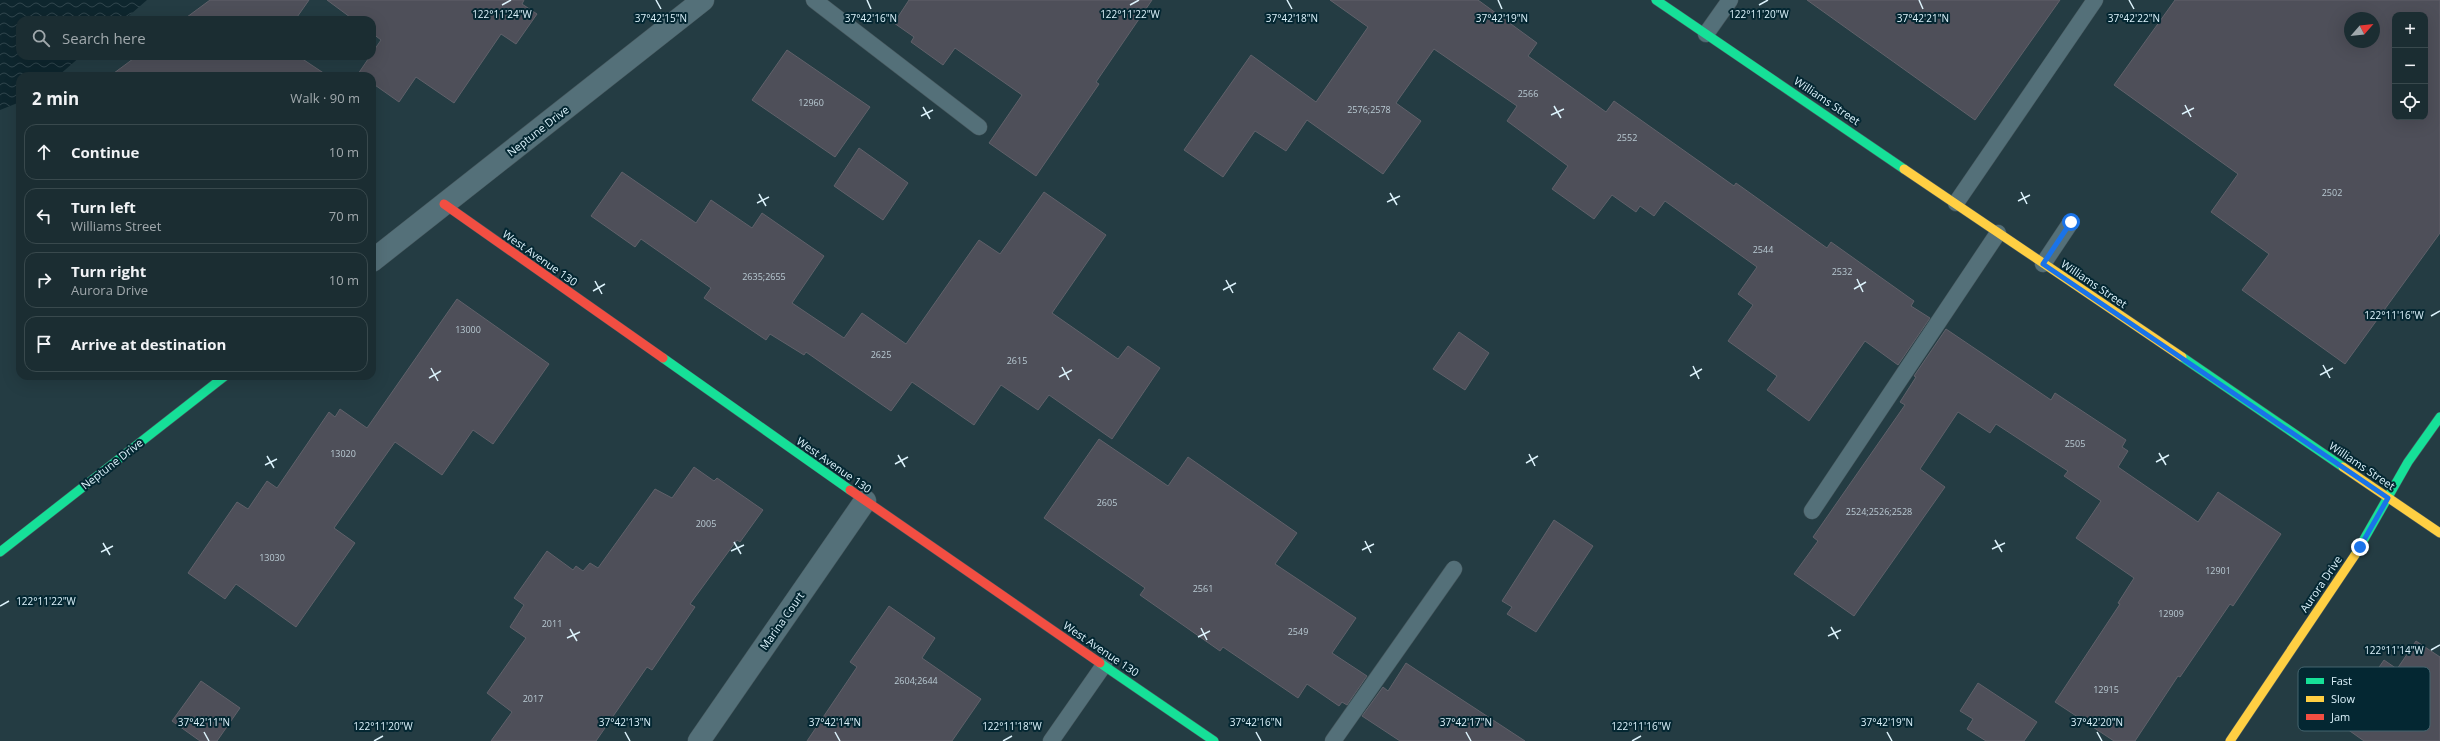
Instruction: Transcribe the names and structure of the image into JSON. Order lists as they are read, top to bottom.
{
  "streets": {
    "street": [
      "Williams Street",
      "Neptune Drive",
      "West Avenue 130",
      "Aurora Drive",
      "Marina Court"
    ]
  },
  "crossings": [
    ["Williams Street", "Aurora Drive"],
    ["Neptune Drive", "West Avenue 130"],
    ["West Avenue 130", "Marina Court"]
  ],
  "house_numbers": [
    "2566",
    "12960",
    "2576;2578",
    "2552",
    "2502",
    "2544",
    "2532",
    "2635;2655",
    "13000",
    "2625",
    "2615",
    "2505",
    "13020",
    "2605",
    "2524;2526;2528",
    "2005",
    "13030",
    "12901",
    "2561",
    "12909",
    "2011",
    "2549",
    "2604;2644",
    "12915",
    "2017"
  ],
  "legend": ["Fast", "Slow", "Jam"],
  "north": "top right",
  "page": {
    "map_buttons": ["+", "−"],
    "search": "Search here",
    "heading": ["2 min", "Walk · 90 m"],
    "list": [
      ["Continue", "10 m"],
      ["Turn left", "Williams Street", "70 m"],
      ["Turn right", "Aurora Drive", "10 m"],
      "Arrive at destination"
    ]
  },
  "coordinates": [
    "122°11'24\"W",
    "122°11'22\"W",
    "122°11'20\"W",
    "37°42'15\"N",
    "37°42'16\"N",
    "37°42'18\"N",
    "37°42'19\"N",
    "37°42'21\"N",
    "37°42'22\"N",
    "122°11'16\"W",
    "122°11'14\"W",
    "37°42'11\"N",
    "37°42'13\"N",
    "37°42'14\"N",
    "37°42'17\"N",
    "37°42'20\"N",
    "122°11'18\"W"
  ]
}
